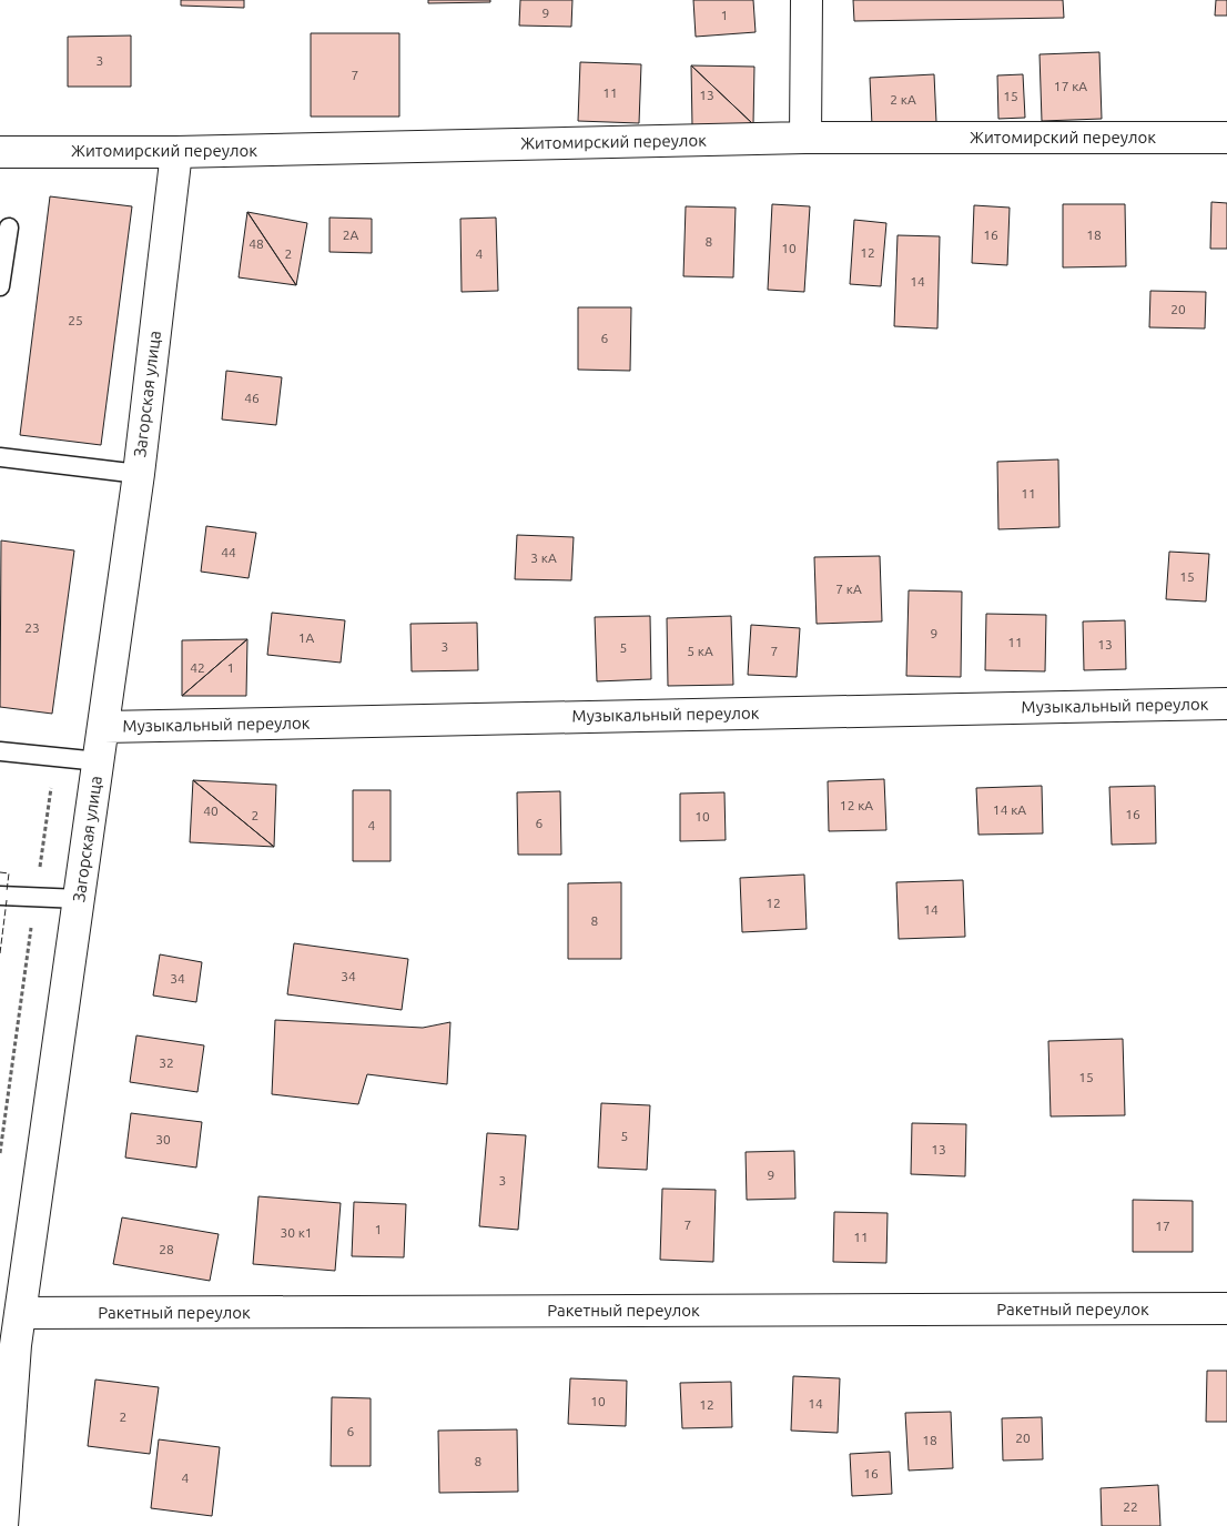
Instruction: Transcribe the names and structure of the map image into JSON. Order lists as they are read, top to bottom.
{
  "streets": {
    "street": [
      "Житомирский переулок",
      "Загорская улица",
      "Музыкальный переулок",
      "Ракетный переулок"
    ]
  },
  "crossings": [
    ["Житомирский переулок", "Загорская улица"],
    ["Загорская улица", "Музыкальный переулок"],
    ["Загорская улица", "Ракетный переулок"]
  ],
  "house_numbers": [
    "9",
    "1",
    "3",
    "7",
    "17 кА",
    "11",
    "13",
    "15",
    "2 кА",
    "2А",
    "16",
    "18",
    "8",
    "48",
    "10",
    "12",
    "2",
    "4",
    "14",
    "20",
    "25",
    "6",
    "46",
    "11",
    "44",
    "3 кА",
    "15",
    "7 кА",
    "23",
    "9",
    "1А",
    "11",
    "13",
    "3",
    "5",
    "5 кА",
    "7",
    "42",
    "1",
    "12 кА",
    "14 кА",
    "40",
    "16",
    "2",
    "10",
    "6",
    "4",
    "12",
    "14",
    "8",
    "34",
    "34",
    "32",
    "15",
    "5",
    "30",
    "13",
    "9",
    "3",
    "7",
    "17",
    "1",
    "30 к1",
    "11",
    "28",
    "10",
    "14",
    "12",
    "2",
    "6",
    "20",
    "18",
    "8",
    "16",
    "4",
    "22"
  ]
}
